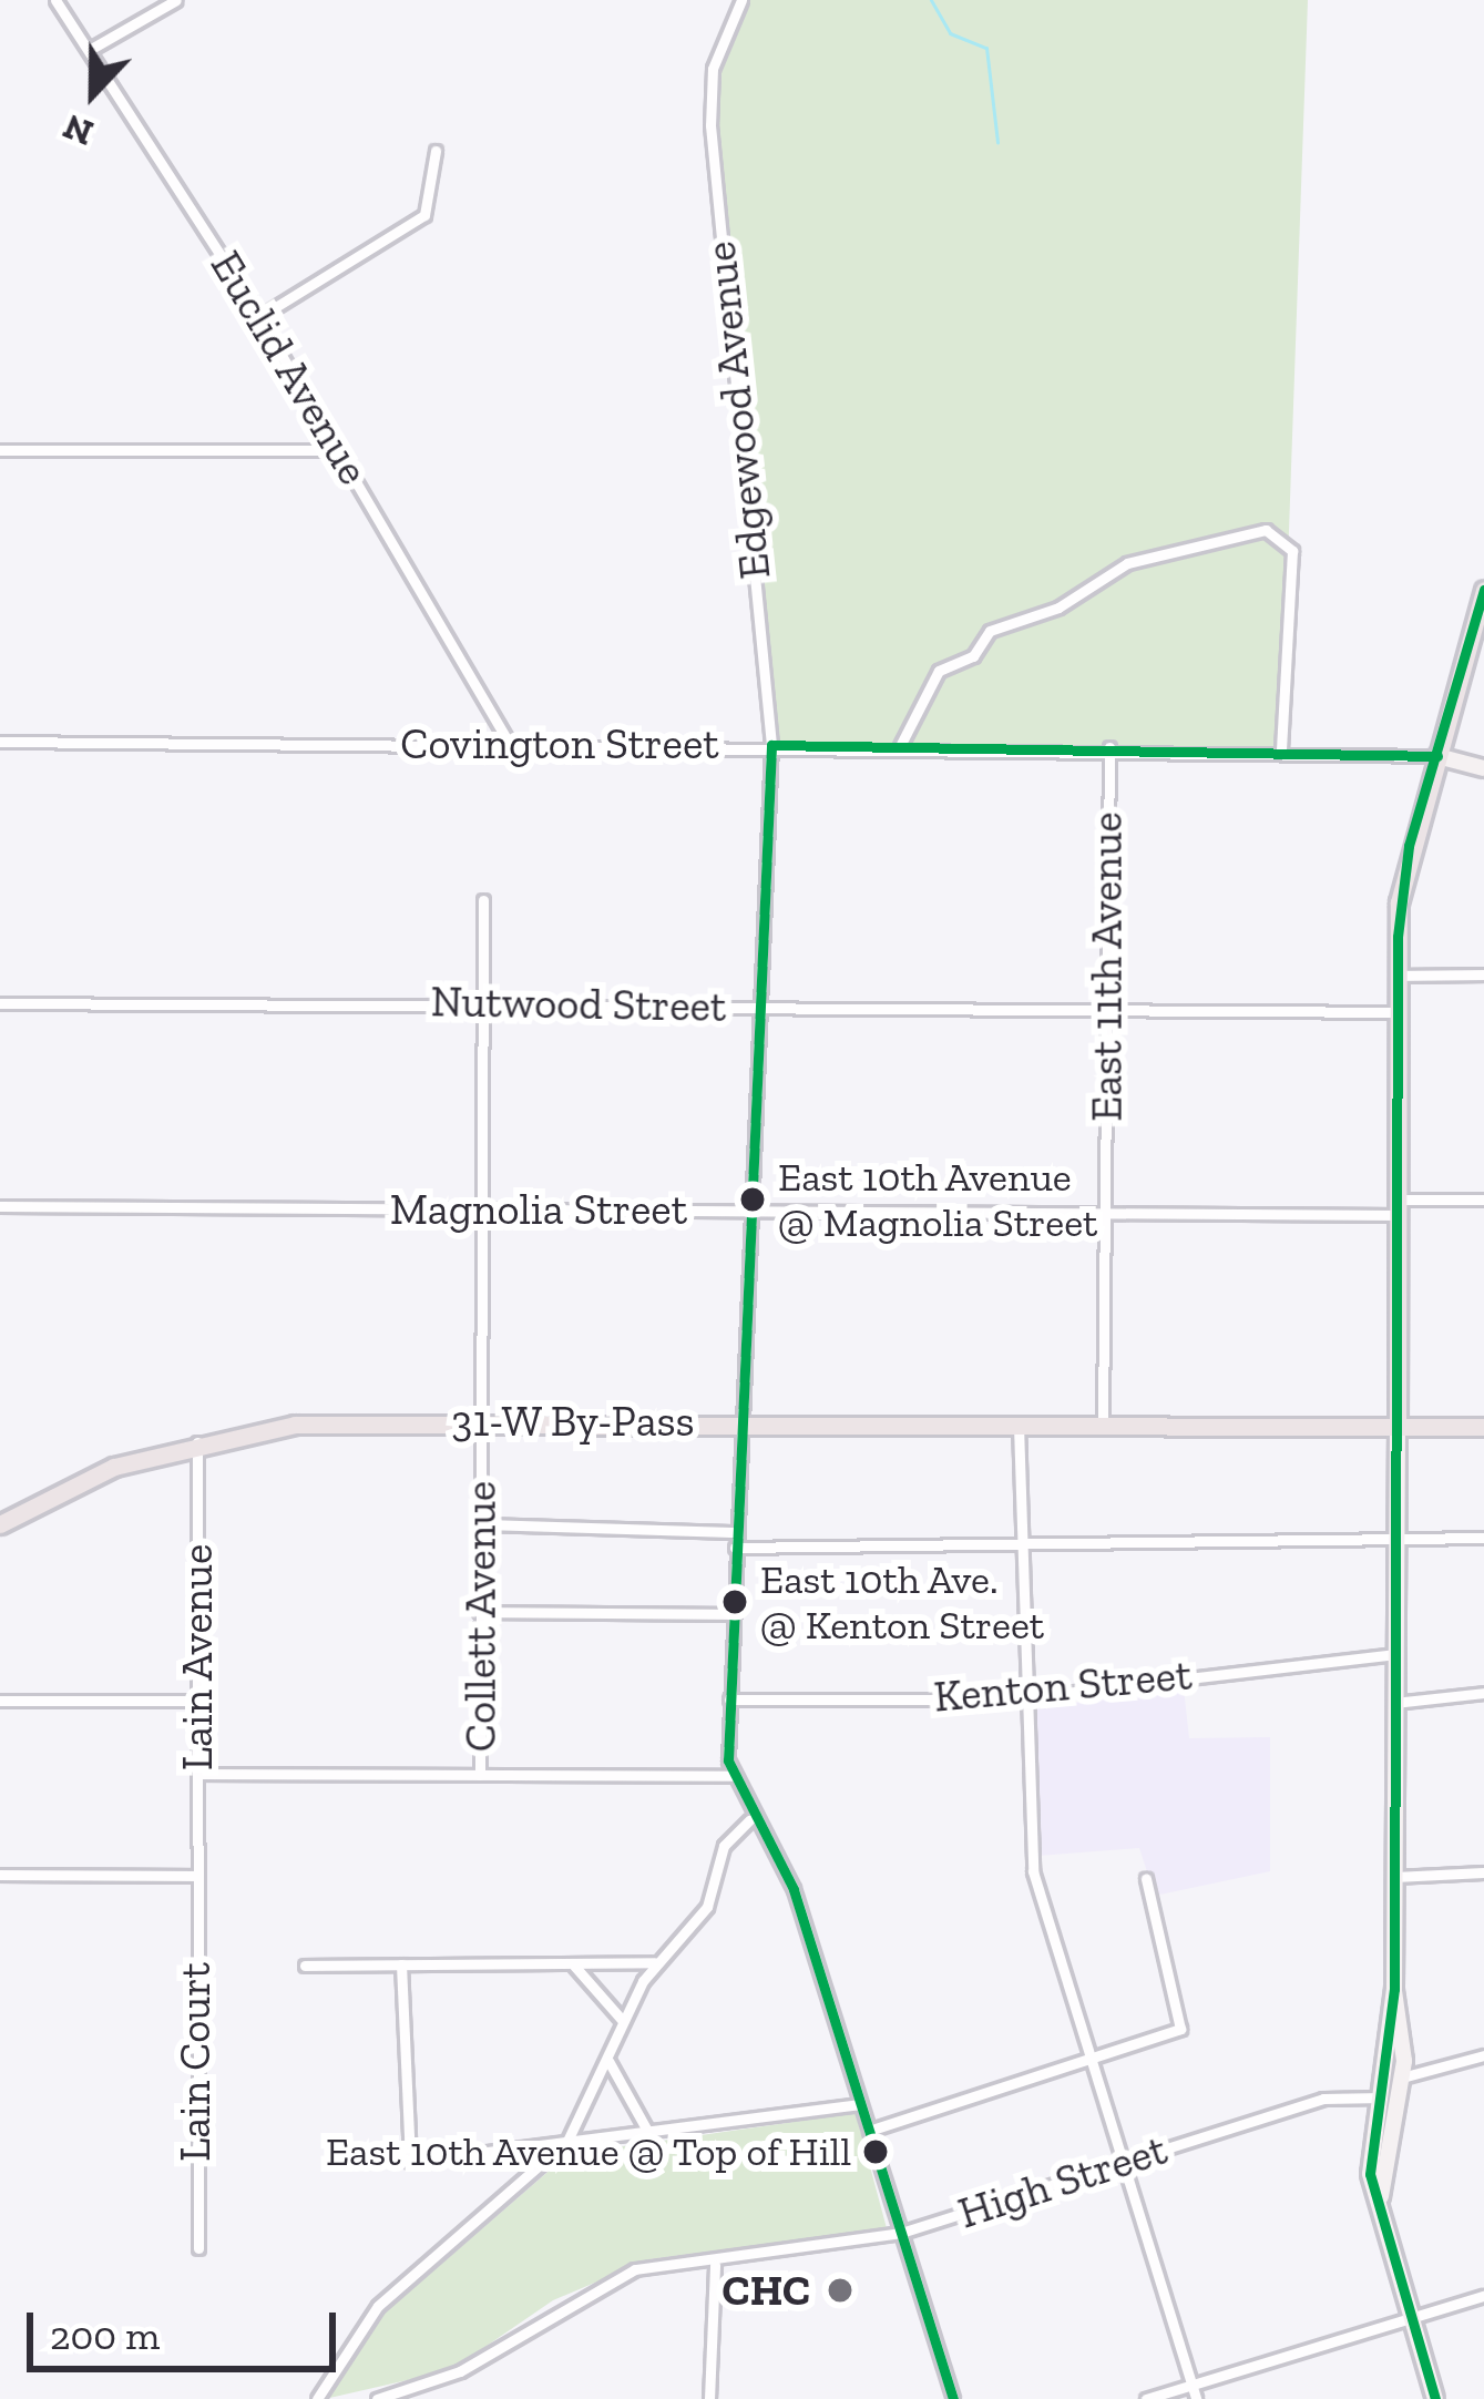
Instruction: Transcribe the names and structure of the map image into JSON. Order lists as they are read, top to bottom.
{
  "streets": {
    "main road": ["31-W By-Pass"],
    "street": [
      "Euclid Avenue",
      "Edgewood Avenue",
      "Covington Street",
      "East 11th Avenue",
      "Nutwood Street",
      "Magnolia Street",
      "Collett Avenue",
      "Lain Avenue",
      "Kenton Street",
      "Lain Court",
      "High Street"
    ]
  },
  "crossings": [
    ["Euclid Avenue", "Covington Street"],
    ["Edgewood Avenue", "Covington Street"],
    ["Edgewood Avenue", "Nutwood Street"],
    ["Edgewood Avenue", "Magnolia Street"],
    ["Edgewood Avenue", "31-W By-Pass"],
    ["Edgewood Avenue", "Kenton Street"],
    ["Covington Street", "East 11th Avenue"],
    ["East 11th Avenue", "Nutwood Street"],
    ["East 11th Avenue", "Magnolia Street"],
    ["East 11th Avenue", "31-W By-Pass"],
    ["Nutwood Street", "Collett Avenue"],
    ["Magnolia Street", "Collett Avenue"],
    ["31-W By-Pass", "Collett Avenue"],
    ["31-W By-Pass", "Lain Avenue"],
    ["Lain Avenue", "Lain Court"]
  ],
  "places": [
    "East 10th Avenue @ Magnolia Street",
    "East 10th Ave. @ Kenton Street",
    "East 10th Avenue @ Top of Hill",
    "CHC"
  ],
  "scale_bar": "200 m",
  "north": "bottom"
}
